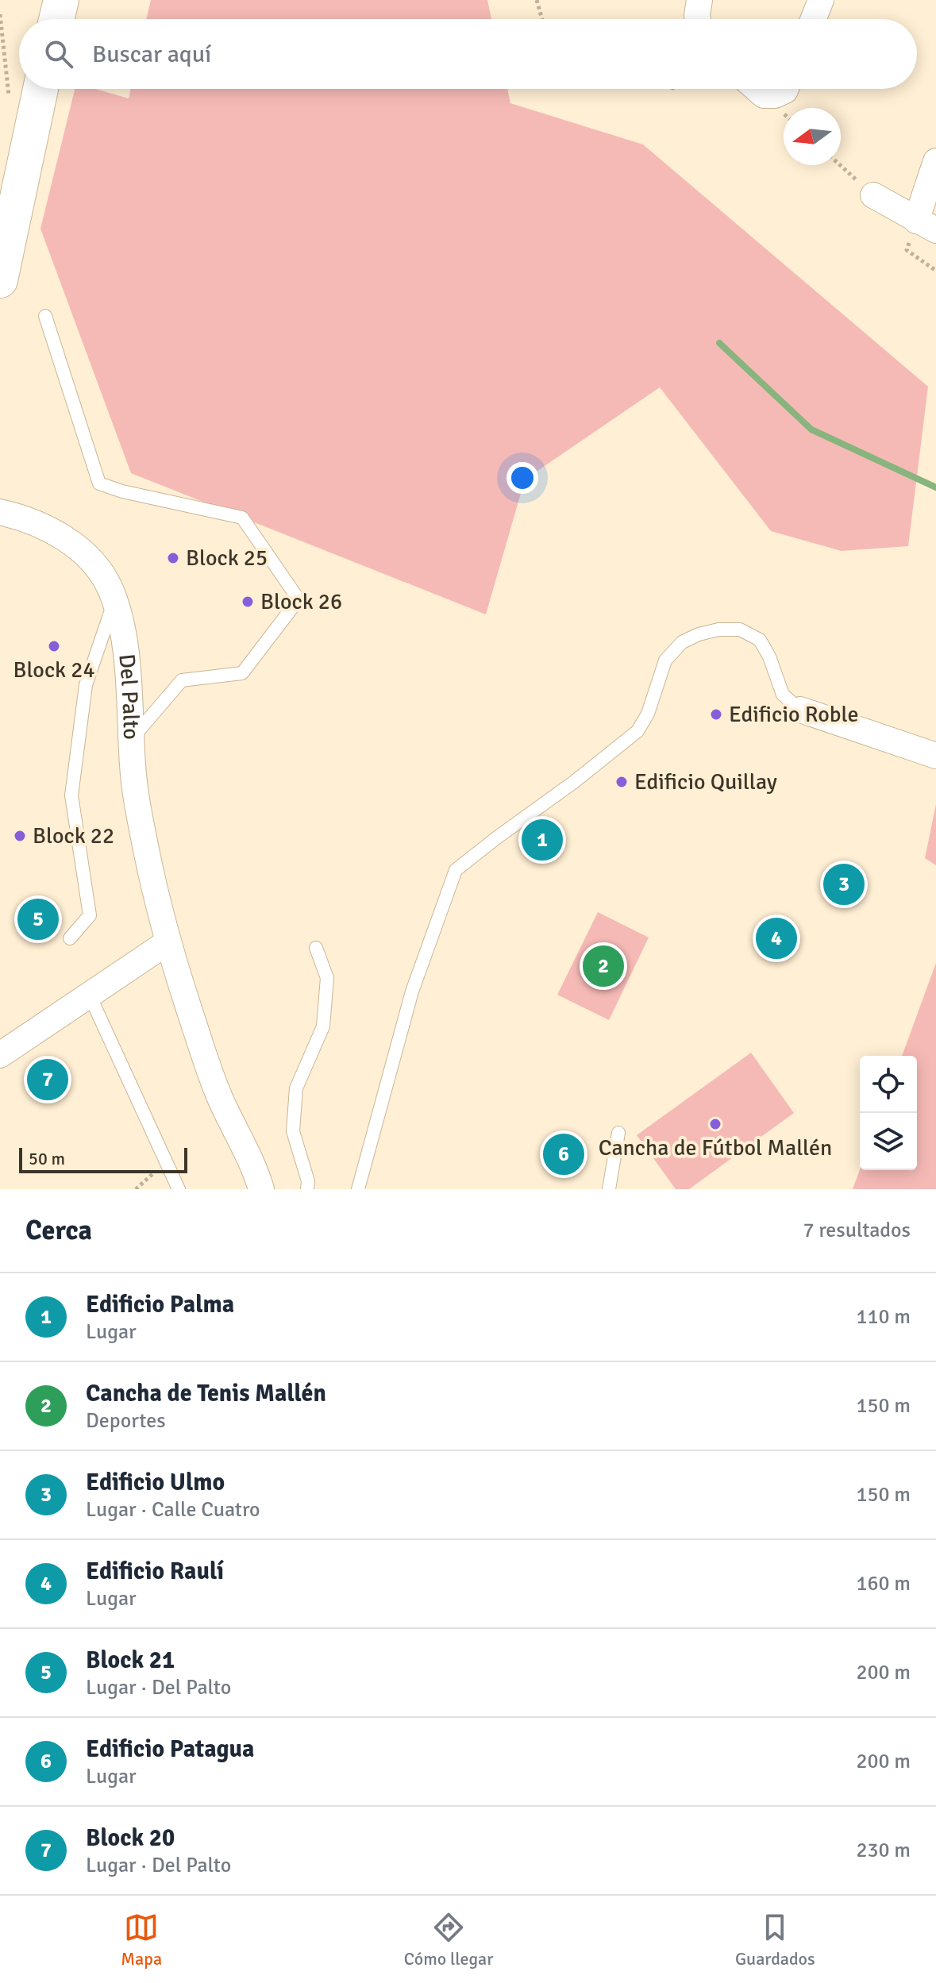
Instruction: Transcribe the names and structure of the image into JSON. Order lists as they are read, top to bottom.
{
  "streets": {
    "street": ["Del Palto"]
  },
  "places": [
    "Block 25",
    "Block 26",
    "Block 24",
    "Edificio Roble",
    "Edificio Quillay",
    "Block 22",
    "Cancha de Fútbol Mallén"
  ],
  "scale_bar": "50 m",
  "north": "left",
  "page": {
    "search": "Buscar aquí",
    "pins": [
      "1",
      "3",
      "5",
      "4",
      "2",
      "7",
      "6"
    ],
    "scale": "50 m",
    "heading": ["Cerca", "7 resultados"],
    "list": [
      {
        "mark": "1",
        "name": "Edificio Palma",
        "note": "Lugar",
        "value": "110 m"
      },
      {
        "mark": "2",
        "name": "Cancha de Tenis Mallén",
        "note": "Deportes",
        "value": "150 m"
      },
      {
        "mark": "3",
        "name": "Edificio Ulmo",
        "note": "Lugar · Calle Cuatro",
        "value": "150 m"
      },
      {
        "mark": "4",
        "name": "Edificio Raulí",
        "note": "Lugar",
        "value": "160 m"
      },
      {
        "mark": "5",
        "name": "Block 21",
        "note": "Lugar · Del Palto",
        "value": "200 m"
      },
      {
        "mark": "6",
        "name": "Edificio Patagua",
        "note": "Lugar",
        "value": "200 m"
      },
      {
        "mark": "7",
        "name": "Block 20",
        "note": "Lugar · Del Palto",
        "value": "230 m"
      }
    ],
    "nav": ["Mapa", "Cómo llegar", "Guardados"]
  }
}
